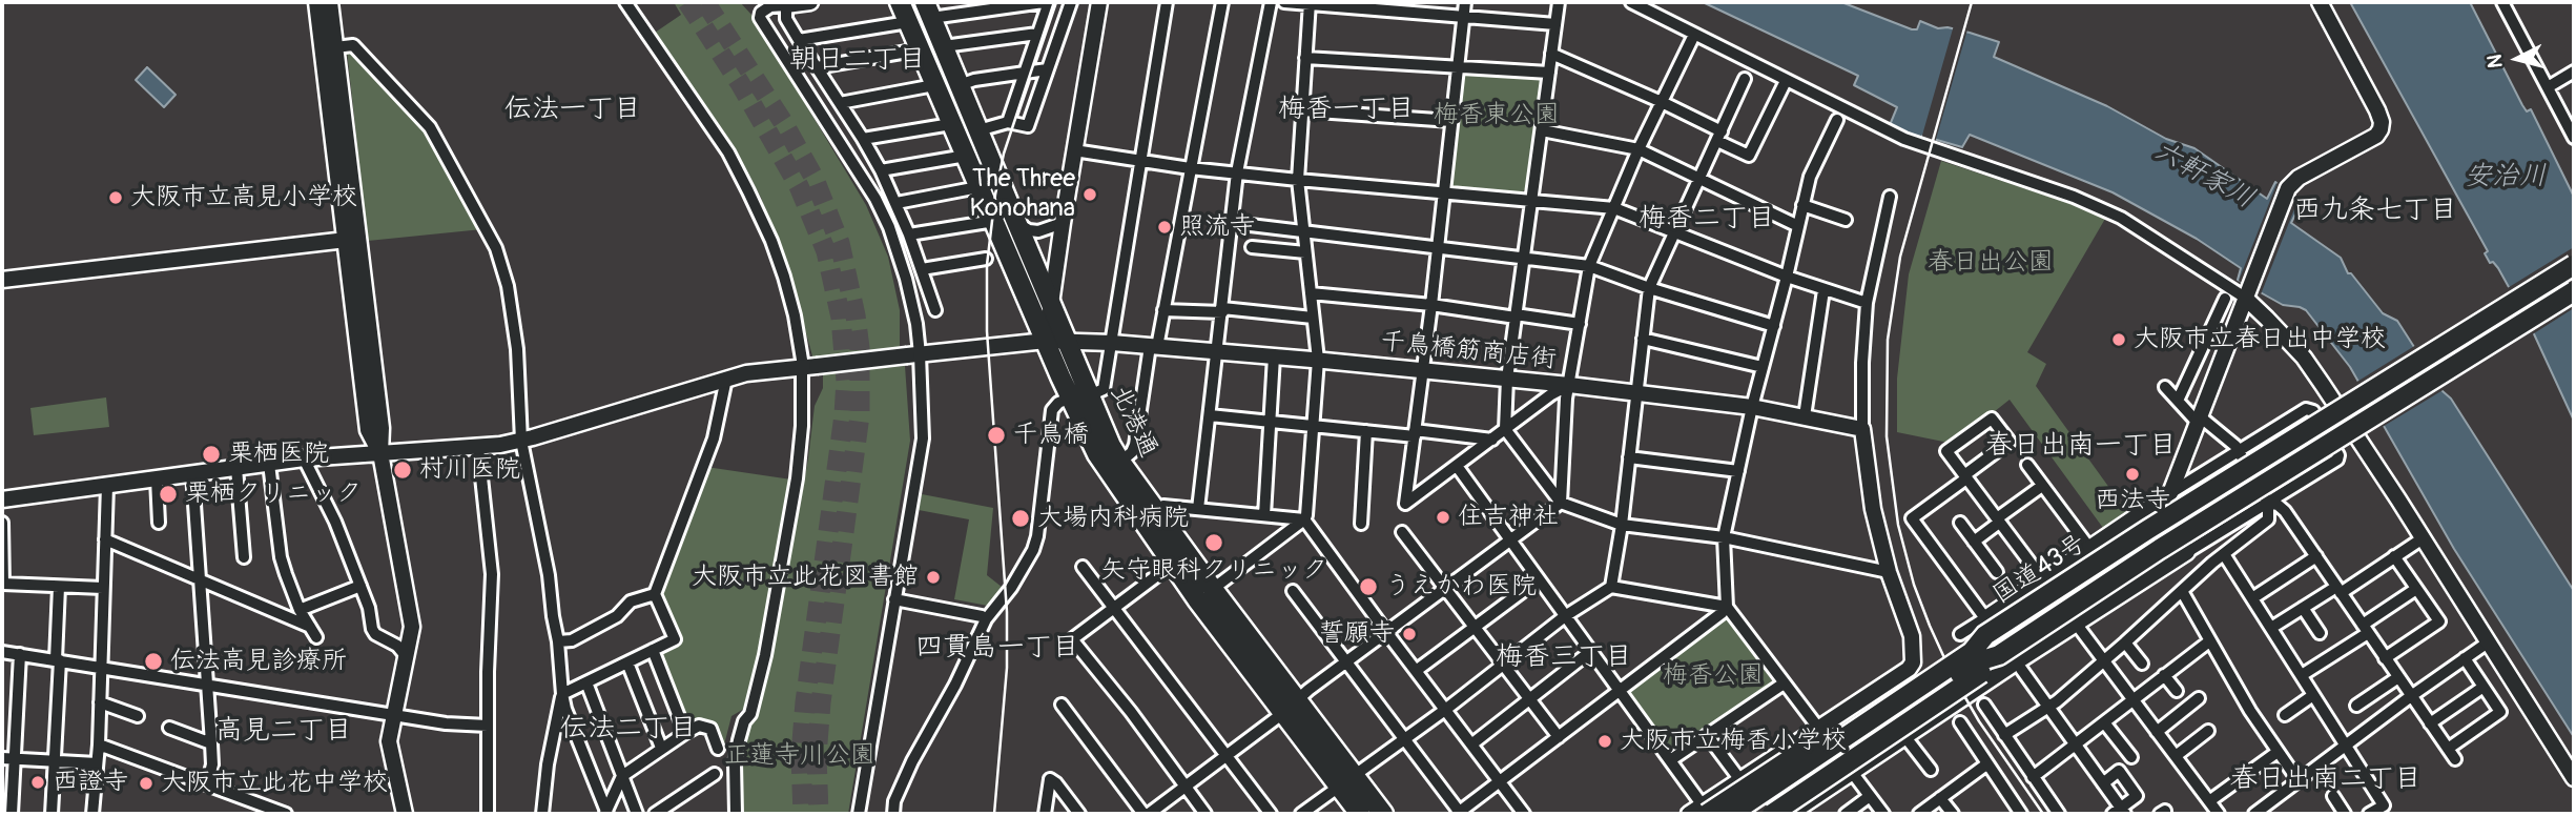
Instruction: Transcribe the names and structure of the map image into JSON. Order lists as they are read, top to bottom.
{
  "streets": {
    "main road": ["北港通", "国道43号"],
    "street": ["千鳥橋筋商店街"]
  },
  "crossings": [
    ["千鳥橋筋商店街", "北港通"]
  ],
  "districts": [
    "朝日二丁目",
    "伝法一丁目",
    "梅香一丁目",
    "西九条七丁目",
    "梅香二丁目",
    "春日出南一丁目",
    "四貫島一丁目",
    "梅香三丁目",
    "伝法二丁目",
    "高見二丁目",
    "春日出南二丁目"
  ],
  "water": ["六軒家川", "安治川"],
  "parks": [
    "梅香東公園",
    "春日出公園",
    "梅香公園",
    "正蓮寺川公園"
  ],
  "places": [
    "The Three Konohana",
    "大阪市立高見小学校",
    "照流寺",
    "大阪市立春日出中学校",
    "千鳥橋",
    "栗栖医院",
    "村川医院",
    "西法寺",
    "栗栖クリニック",
    "住吉神社",
    "大場内科病院",
    "矢守眼科クリニック",
    "大阪市立此花図書館",
    "うえかわ医院",
    "誓願寺",
    "伝法高見診療所",
    "大阪市立梅香小学校",
    "西證寺",
    "大阪市立此花中学校"
  ],
  "north": "left"
}
